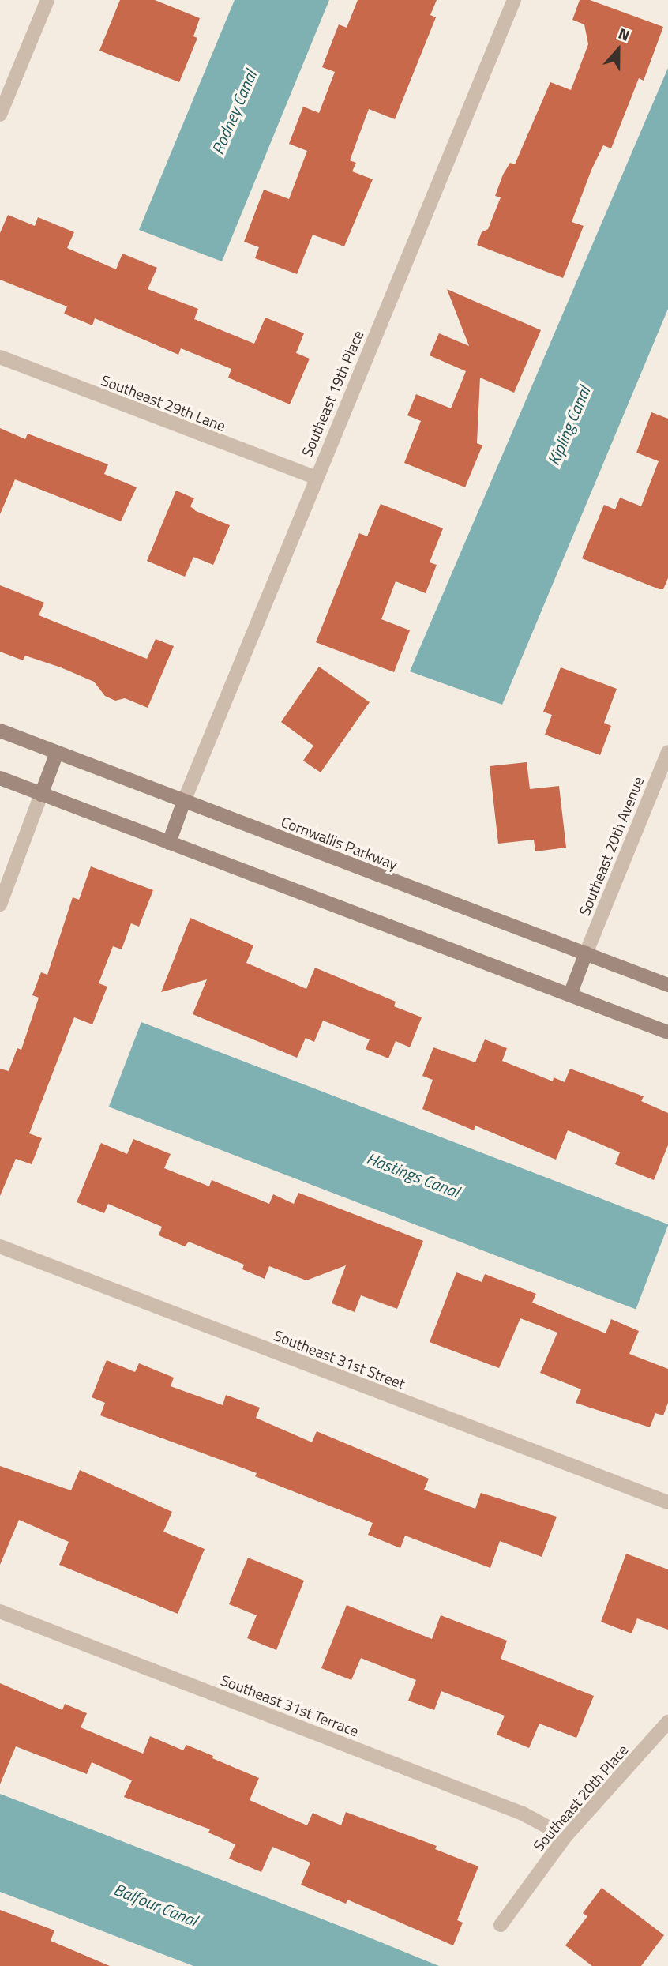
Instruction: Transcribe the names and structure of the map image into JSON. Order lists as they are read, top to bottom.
{
  "streets": {
    "street": [
      "Southeast 19th Place",
      "Southeast 29th Lane",
      "Cornwallis Parkway",
      "Southeast 20th Avenue",
      "Southeast 31st Street",
      "Southeast 31st Terrace",
      "Southeast 20th Place"
    ]
  },
  "crossings": [
    ["Southeast 19th Place", "Southeast 29th Lane"],
    ["Southeast 19th Place", "Cornwallis Parkway"],
    ["Cornwallis Parkway", "Southeast 20th Avenue"],
    ["Southeast 31st Terrace", "Southeast 20th Place"]
  ],
  "water": [
    "Rodney Canal",
    "Kipling Canal",
    "Hastings Canal",
    "Balfour Canal"
  ],
  "north": "top"
}
